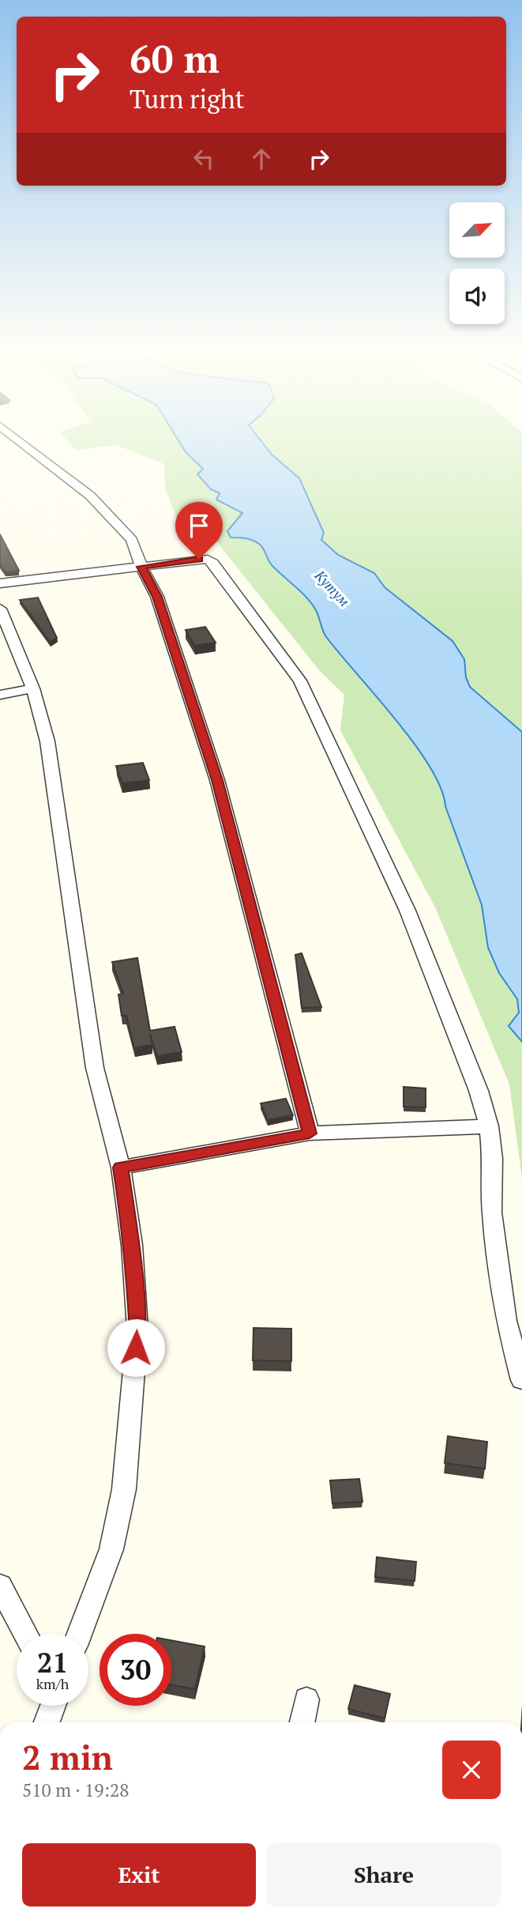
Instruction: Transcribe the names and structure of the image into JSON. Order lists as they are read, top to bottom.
{
  "water": ["Кутум"],
  "north": "top right",
  "page": {
    "turn": ["60 m", "Turn right"],
    "speed": "21 km/h",
    "limit": "30",
    "heading": ["2 min", "510 m · 19:28"],
    "buttons": ["Exit", "Share"]
  }
}
